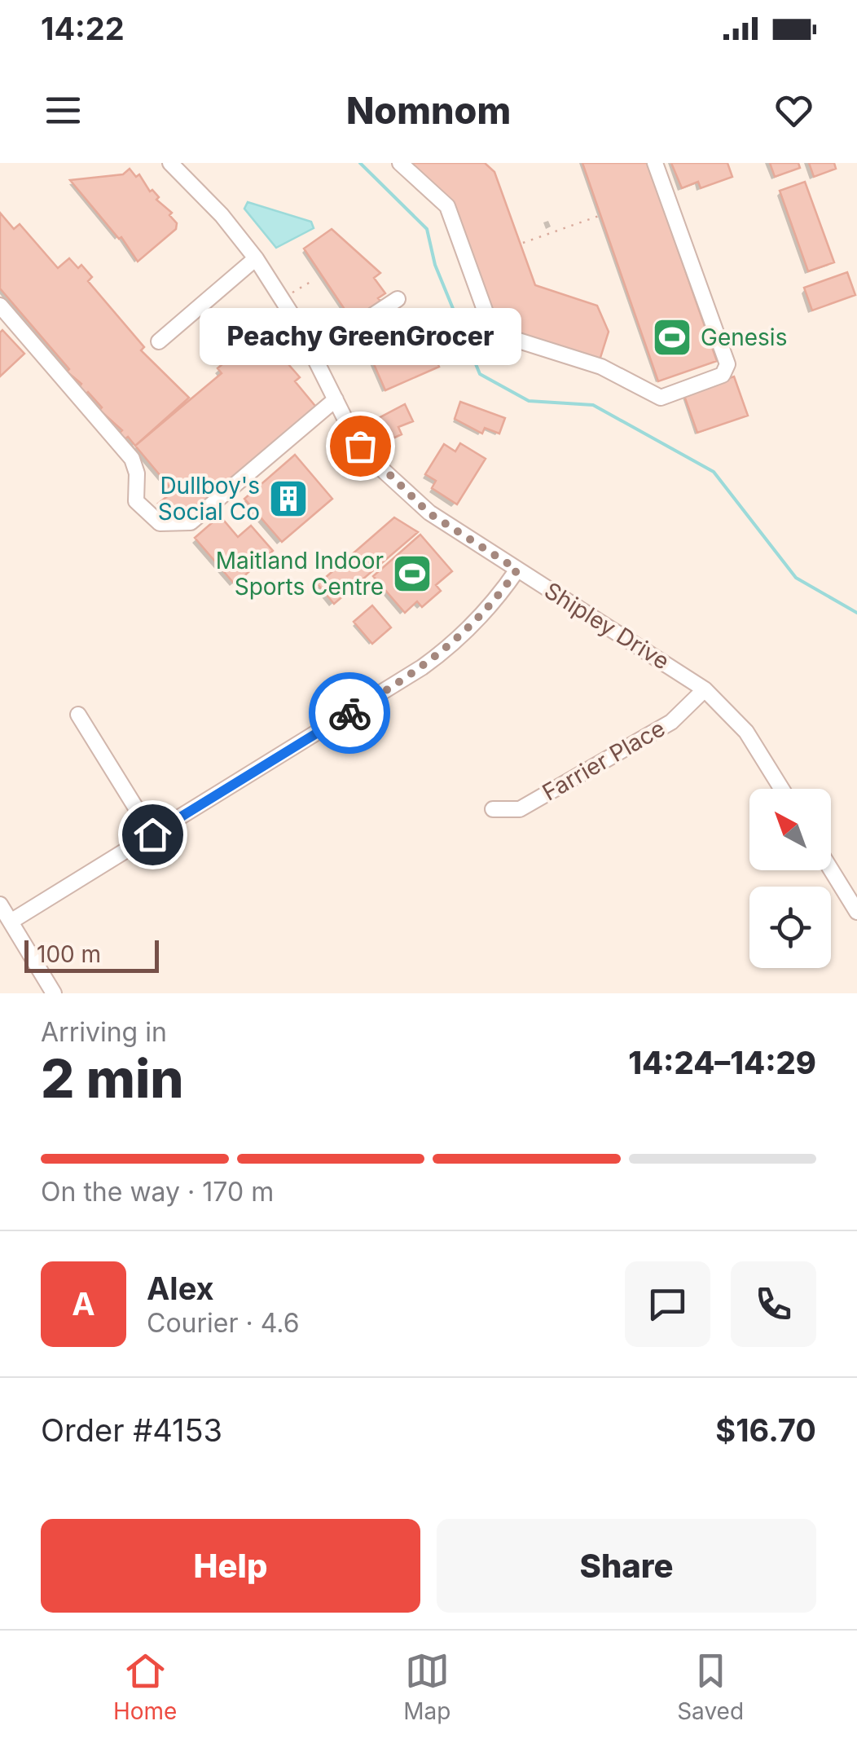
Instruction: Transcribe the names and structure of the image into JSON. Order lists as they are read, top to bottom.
{
  "streets": {
    "street": ["Shipley Drive", "Farrier Place"]
  },
  "crossings": [
    ["Shipley Drive", "Farrier Place"]
  ],
  "places": {
    "sports": ["Genesis", "Maitland Indoor Sports Centre"],
    "other": ["Peachy GreenGrocer"],
    "building": ["Dullboy's Social Co"]
  },
  "scale_bar": "100 m",
  "north": "top left",
  "page": {
    "status": "14:22",
    "header": "Nomnom",
    "bubble": "Peachy GreenGrocer",
    "scale": "100 m",
    "heading": ["2 min", "Arriving in", "14:24–14:29"],
    "panel": [
      "Alex",
      "Courier · 4.6",
      "Order #4153",
      "$16.70"
    ],
    "bar": "On the way · 170 m",
    "round": "A",
    "buttons": ["Help", "Share"],
    "tabs": ["Home", "Map", "Saved"]
  }
}
